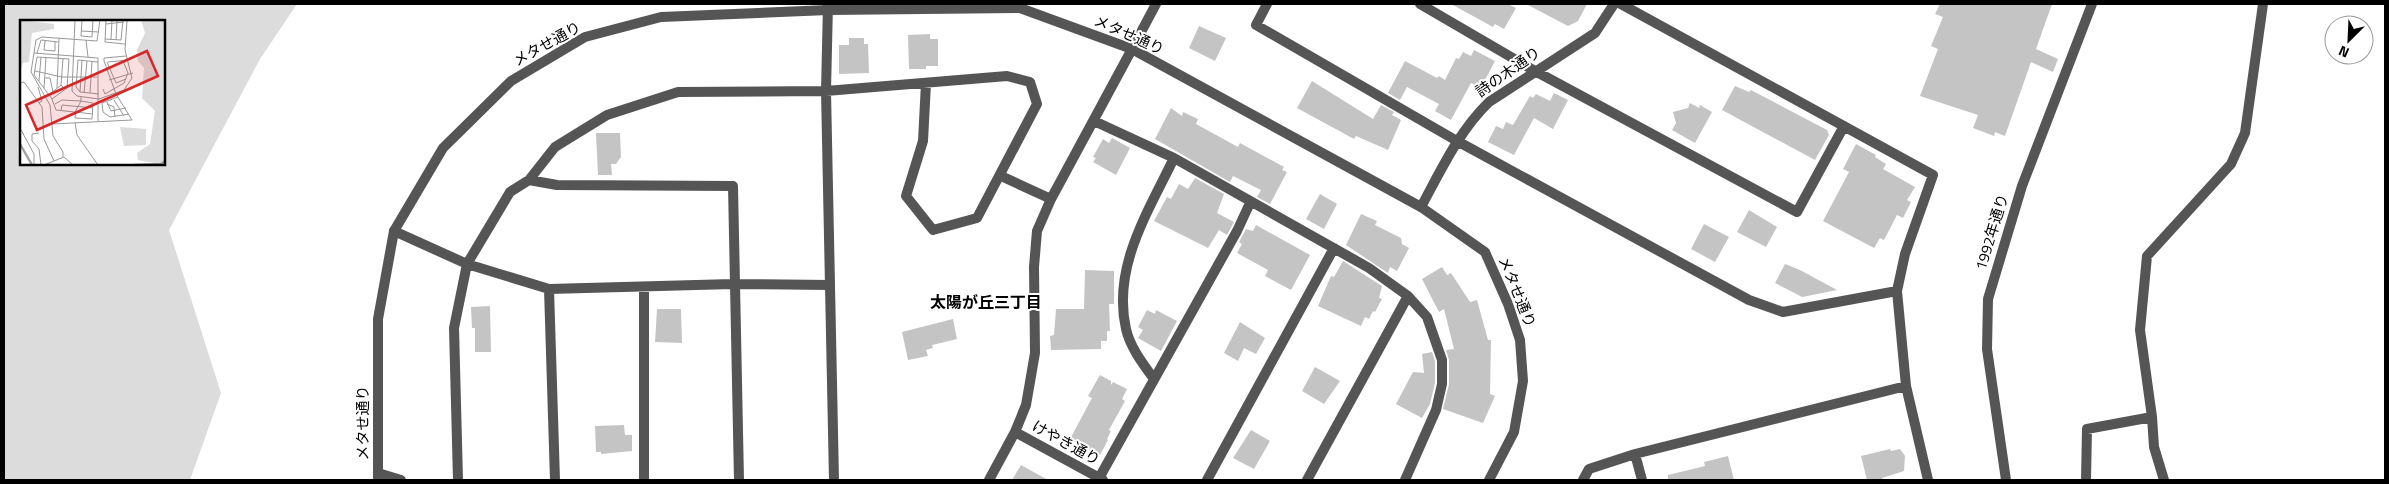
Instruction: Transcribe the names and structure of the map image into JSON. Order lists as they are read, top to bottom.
{
  "streets": {
    "street": [
      "メタせ通り",
      "詩の木通り",
      "1992年通り",
      "けやき通り"
    ]
  },
  "crossings": [
    ["メタせ通り", "詩の木通り"]
  ],
  "districts": ["太陽が丘三丁目"],
  "north": "bottom left"
}
